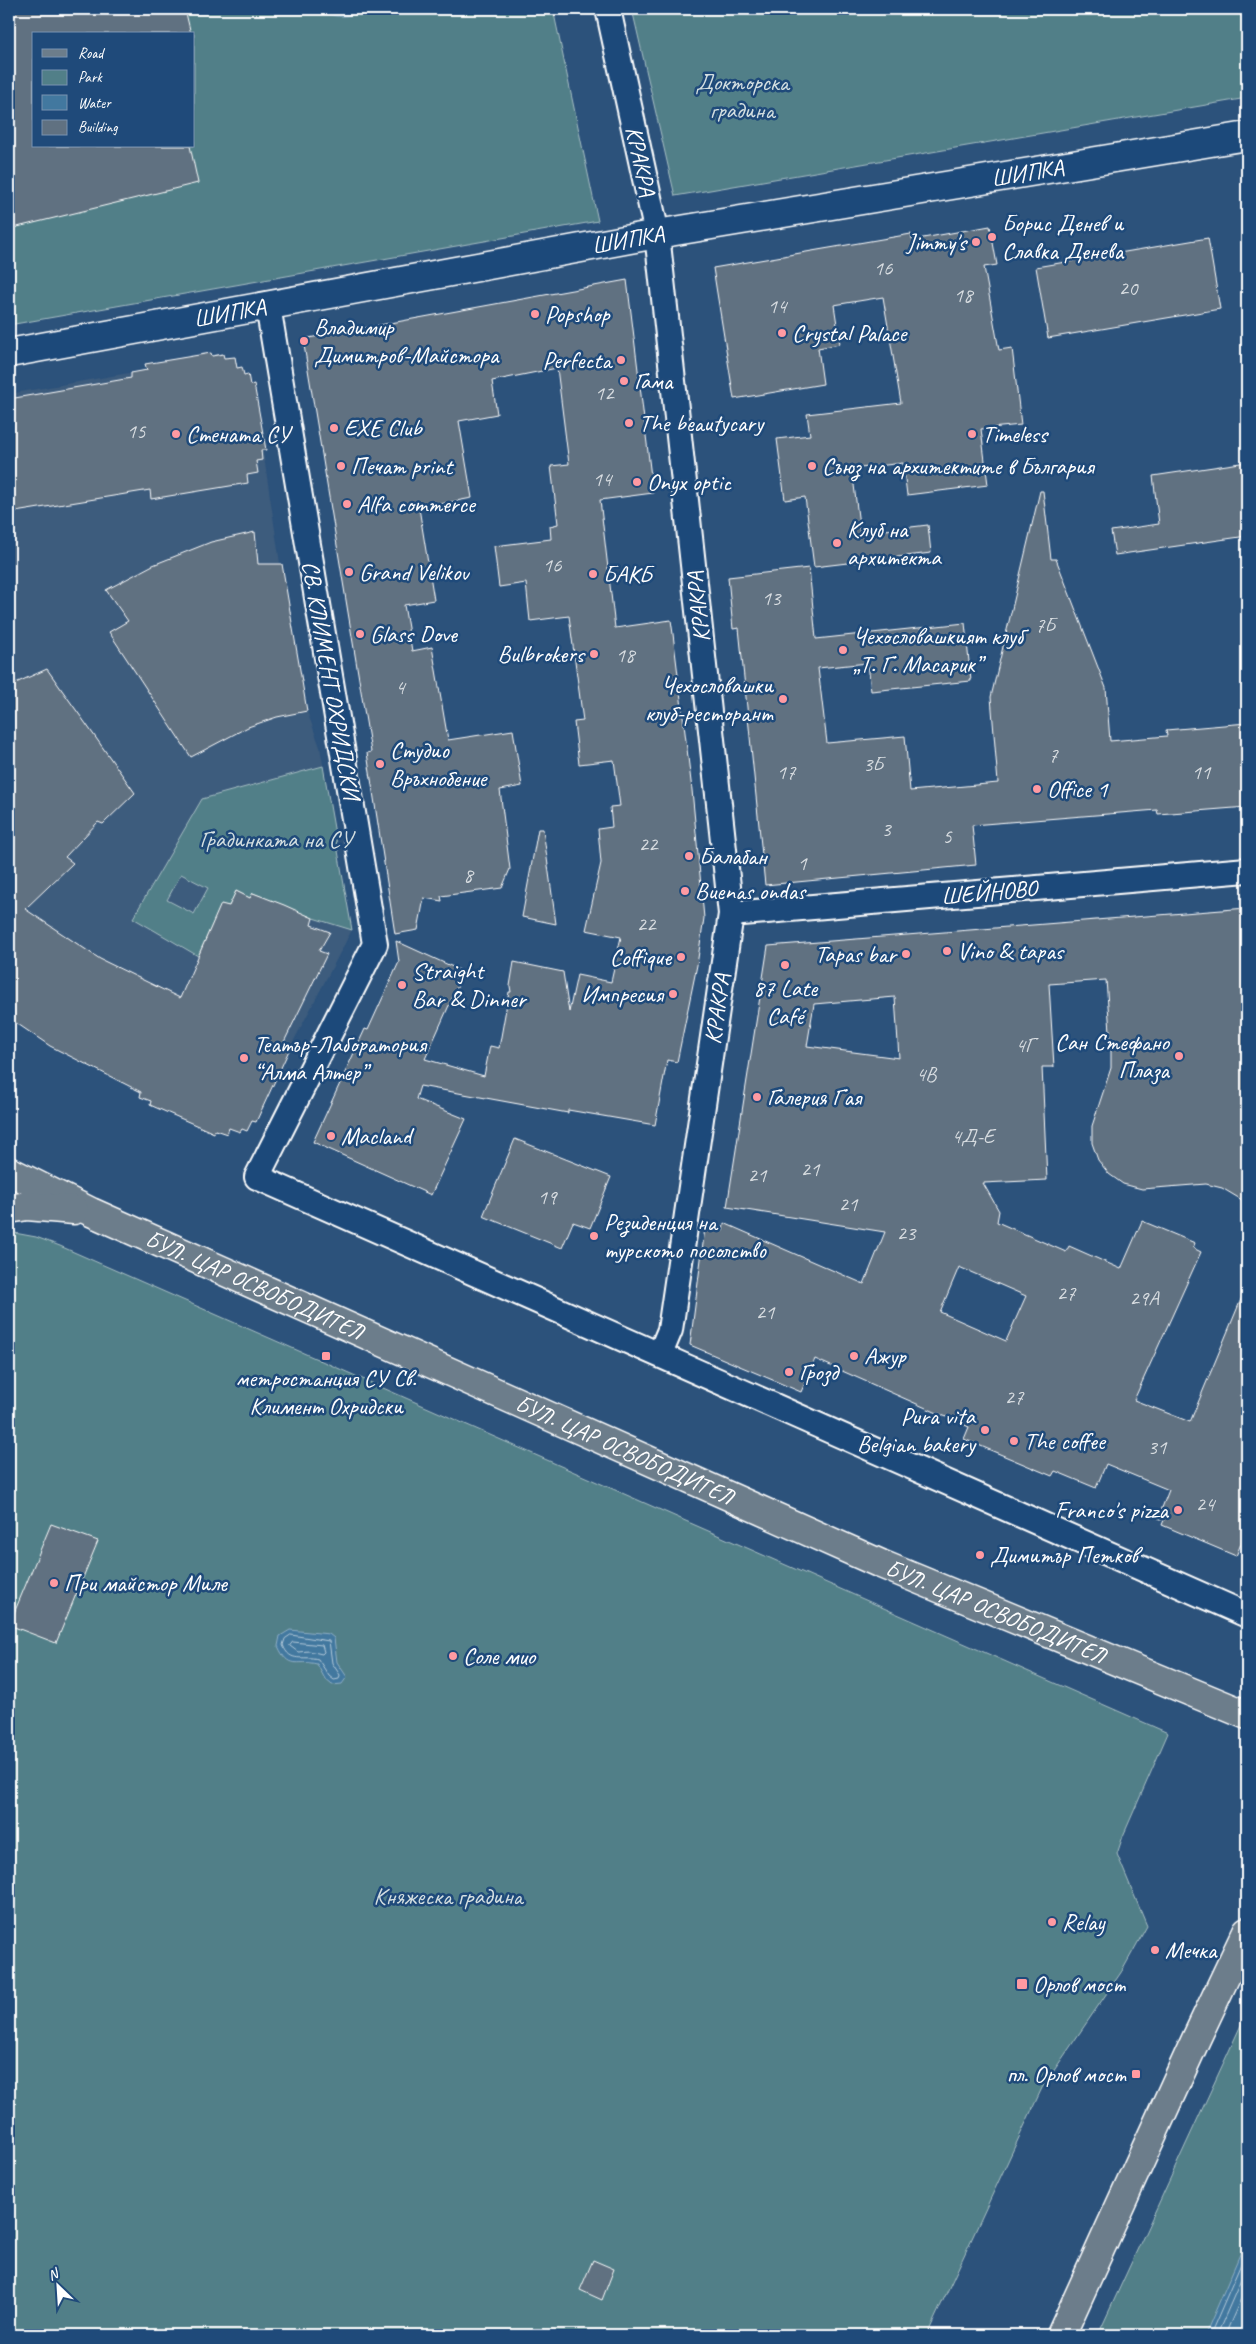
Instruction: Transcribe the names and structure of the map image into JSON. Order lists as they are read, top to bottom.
{
  "streets": {
    "main road": ["БУЛ. ЦАР ОСВОБОДИТЕЛ"],
    "street": [
      "КРАКРА",
      "ШИПКА",
      "СВ. КЛИМЕНТ ОХРИДСКИ",
      "ШЕЙНОВО"
    ]
  },
  "crossings": [
    ["КРАКРА", "ШИПКА"],
    ["КРАКРА", "СВ. КЛИМЕНТ ОХРИДСКИ"],
    ["КРАКРА", "ШЕЙНОВО"],
    ["ШИПКА", "СВ. КЛИМЕНТ ОХРИДСКИ"]
  ],
  "parks": ["Докторска градина", "Градинката на СУ", "Княжеска градина"],
  "places": {
    "other": [
      "Борис Денев и Славка Денева",
      "Jimmy's",
      "Popshop",
      "Crystal Palace",
      "Владимир Димитров-Майстора",
      "Perfecta",
      "Гама",
      "The beautycary",
      "EXE Club",
      "Стената СУ",
      "Timeless",
      "Печат print",
      "Съюз на архитектите в България",
      "Onyx optic",
      "Alfa commerce",
      "Клуб на архитекта",
      "Grand Velikov",
      "БАКБ",
      "Glass Dove",
      "Чехословашкият клуб „Т. Г. Масарик”",
      "Bulbrokers",
      "Чехословашки клуб-ресторант",
      "Студио Връхнобение",
      "Office 1",
      "Балабан",
      "Buenas ondas",
      "Vino & tapas",
      "Tapas bar",
      "Coffique",
      "87 Late Café",
      "Straight Bar & Dinner",
      "Импресия",
      "Сан Стефано Плаза",
      "Театър-Лаборатория “Алма Алтер”",
      "Галерия Гая",
      "Macland",
      "Резиденция на турското посолство",
      "Ажур",
      "Грозд",
      "Pura vita Belgian bakery",
      "The coffee",
      "Franco's pizza",
      "Димитър Петков",
      "При майстор Миле",
      "Соле мио",
      "Relay",
      "Мечка"
    ],
    "transit": ["метростанция СУ Св. Климент Охридски", "Орлов мост", "пл. Орлов мост"]
  },
  "house_numbers": [
    "16",
    "20",
    "18",
    "14",
    "12",
    "15",
    "14",
    "16",
    "13",
    "7Б",
    "18",
    "4",
    "7",
    "3Б",
    "17",
    "11",
    "3",
    "5",
    "22",
    "1",
    "8",
    "22",
    "4Г",
    "4В",
    "4Д-Е",
    "21",
    "21",
    "19",
    "21",
    "23",
    "27",
    "29А",
    "21",
    "27",
    "31",
    "24"
  ],
  "legend": [
    "Road",
    "Park",
    "Water",
    "Building"
  ],
  "north": "top left"
}
